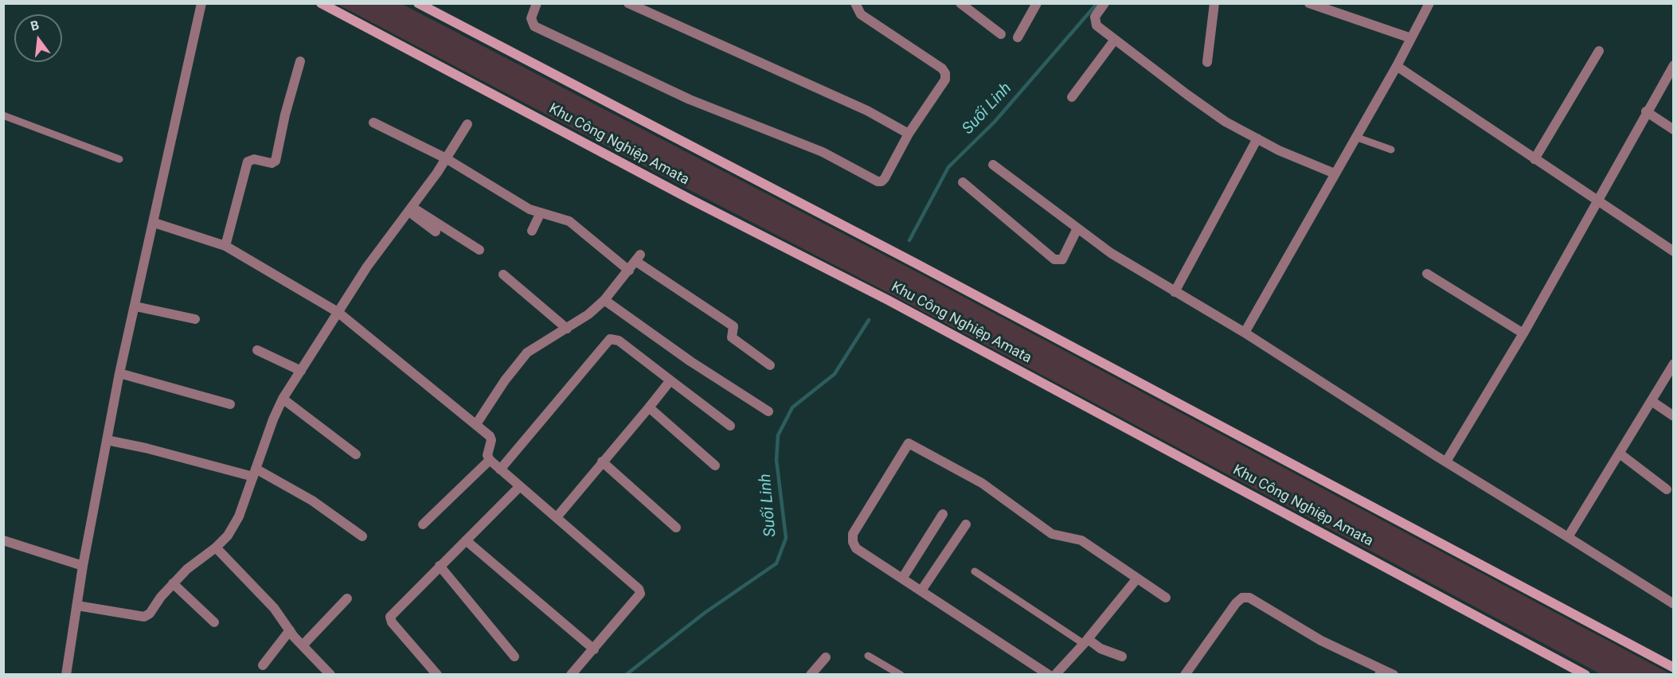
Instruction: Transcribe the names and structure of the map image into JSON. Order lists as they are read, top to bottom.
{
  "streets": {
    "street": ["Khu Công Nghiệp Amata"]
  },
  "water": ["Suối Linh"],
  "north": "top"
}
